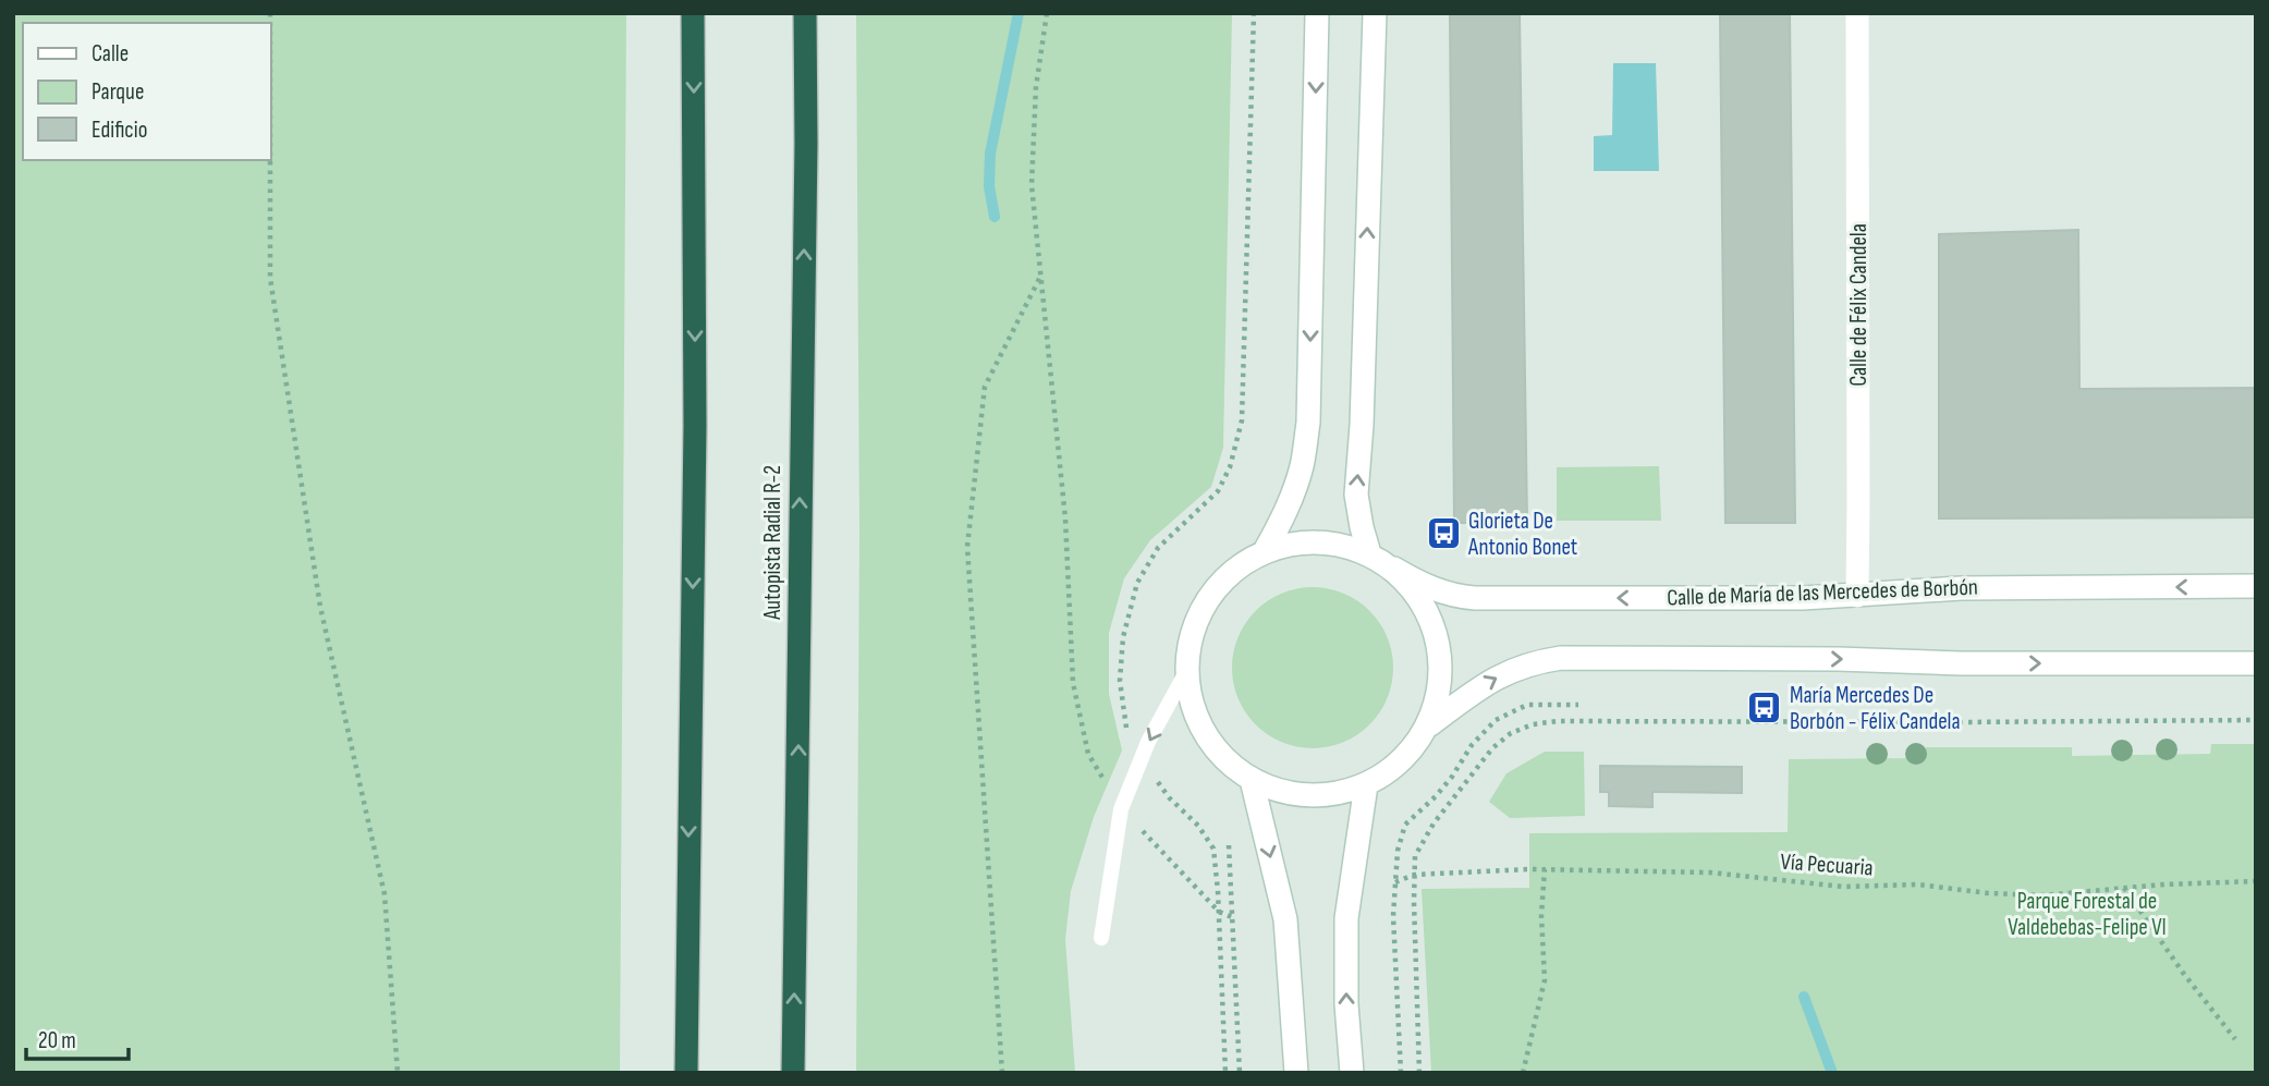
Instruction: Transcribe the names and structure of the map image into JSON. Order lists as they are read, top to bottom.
{
  "streets": {
    "highway": ["Autopista Radial R-2"],
    "street": ["Calle de Félix Candela", "Calle de María de las Mercedes de Borbón"],
    "path": ["Vía Pecuaria"]
  },
  "crossings": [
    ["Calle de Félix Candela", "Calle de María de las Mercedes de Borbón"]
  ],
  "parks": ["Parque Forestal de Valdebebas-Felipe VI"],
  "places": {
    "bus stop": ["Glorieta De Antonio Bonet", "María Mercedes De Borbón - Félix Candela"]
  },
  "legend": ["Calle", "Parque", "Edificio"],
  "scale_bar": "20 m"
}
